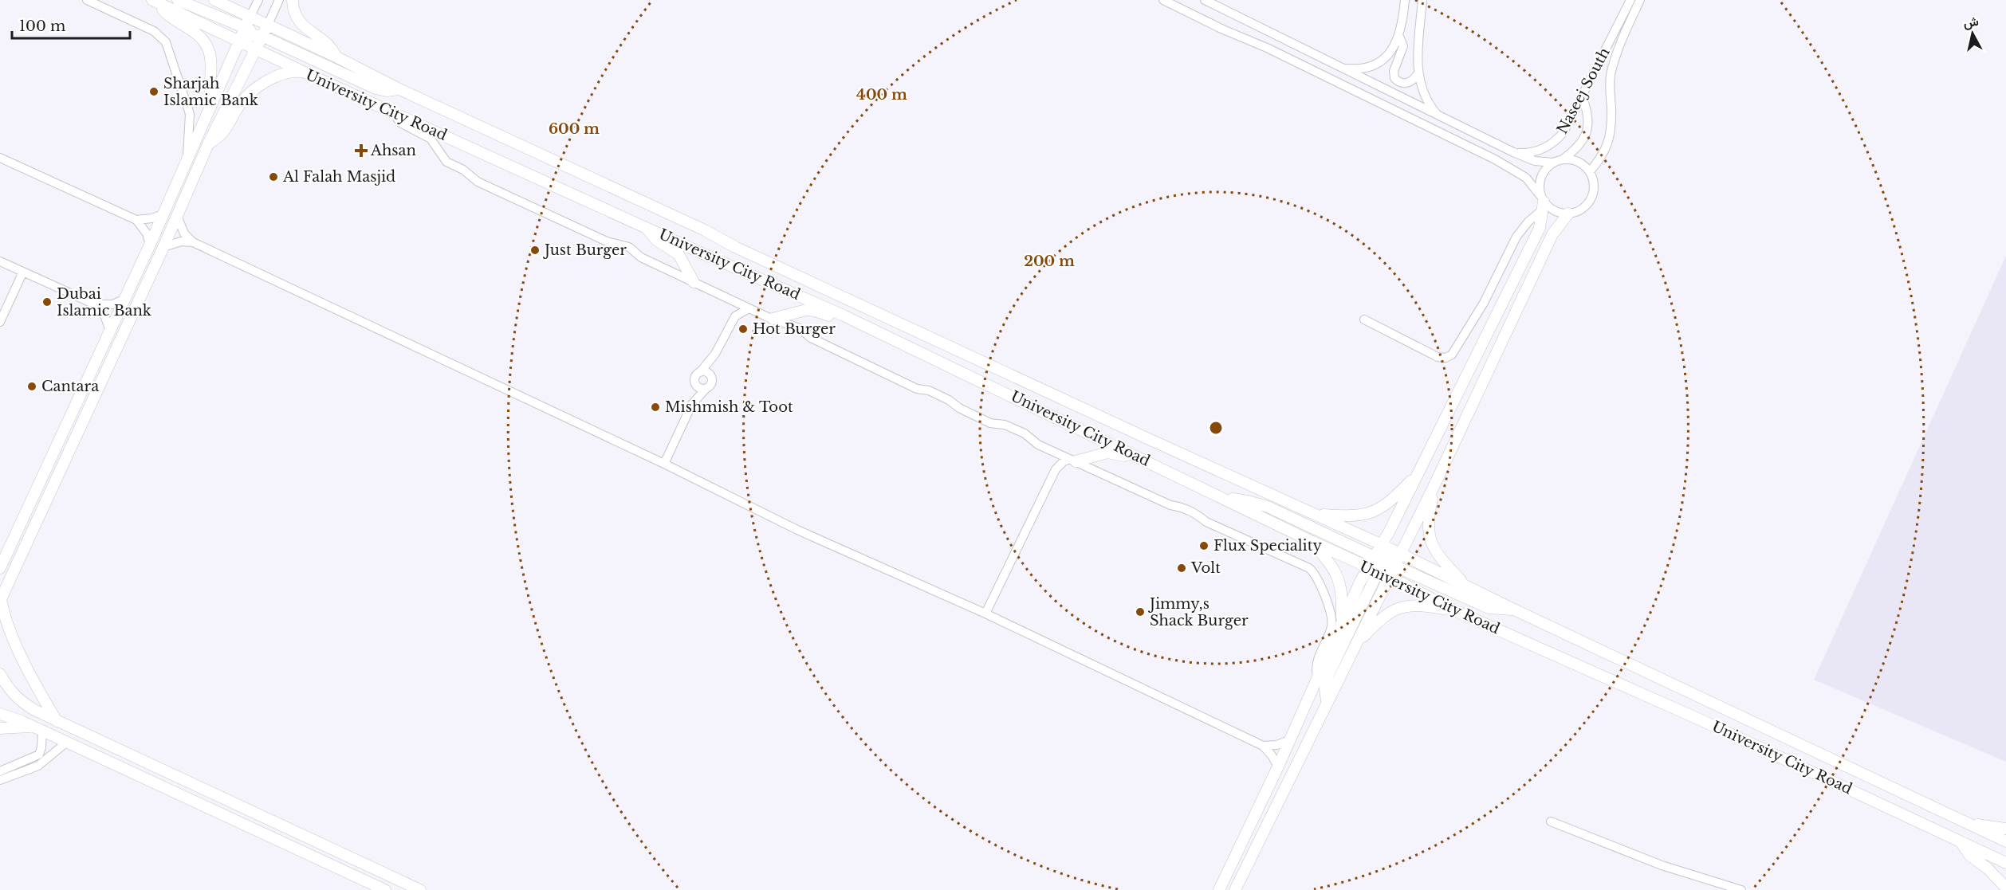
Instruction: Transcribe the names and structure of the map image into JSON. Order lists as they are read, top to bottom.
{
  "streets": {
    "main road": ["University City Road"],
    "street": ["Naseej South"]
  },
  "places": {
    "other": [
      "Sharjah Islamic Bank",
      "Al Falah Masjid",
      "Just Burger",
      "Dubai Islamic Bank",
      "Hot Burger",
      "Cantara",
      "Mishmish & Toot",
      "Flux Speciality",
      "Volt",
      "Jimmy,s Shack Burger"
    ],
    "health": ["Ahsan"]
  },
  "scale_bar": "100 m",
  "north": "top",
  "rings": ["400 m", "600 m", "200 m"]
}
